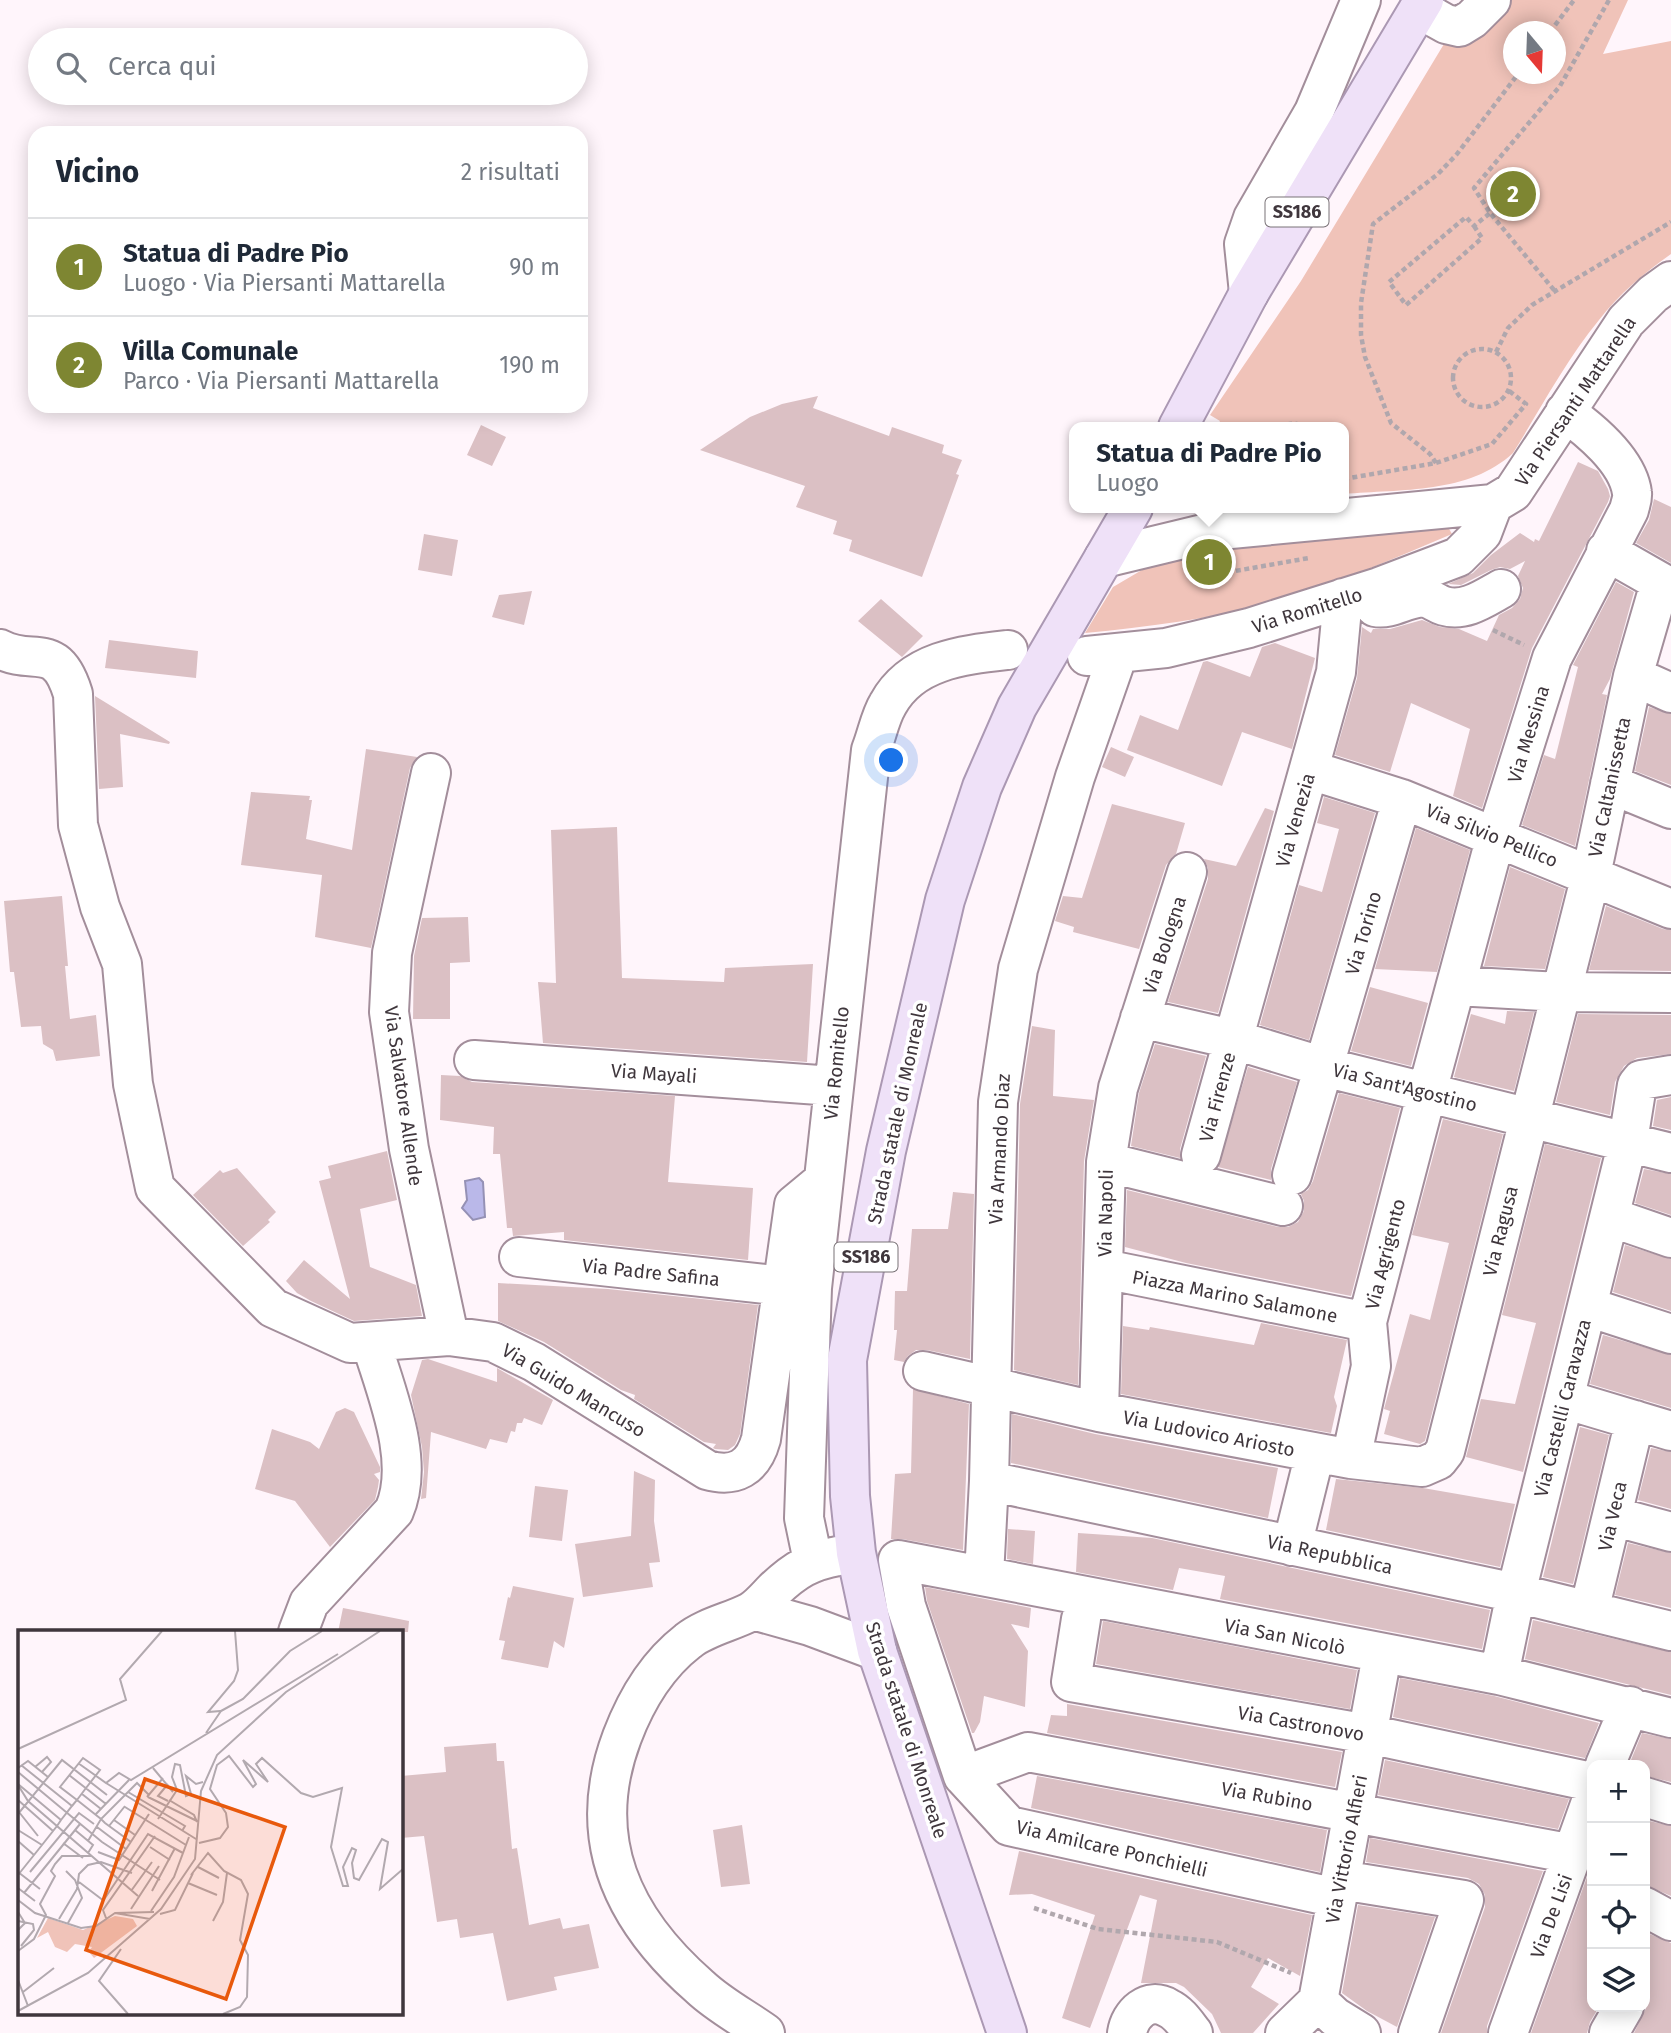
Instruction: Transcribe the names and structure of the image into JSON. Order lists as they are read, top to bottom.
{
  "streets": {
    "main road": ["SS186", "Strada statale di Monreale"],
    "street": [
      "Via Piersanti Mattarella",
      "Via Romitello",
      "Via Messina",
      "Via Caltanissetta",
      "Via Venezia",
      "Via Silvio Pellico",
      "Via Torino",
      "Via Bologna",
      "Via Mayali",
      "Via Sant'Agostino",
      "Via Salvatore Allende",
      "Via Firenze",
      "Via Armando Diaz",
      "Via Napoli",
      "Via Ragusa",
      "Via Agrigento",
      "Via Padre Safina",
      "Piazza Marino Salamone",
      "Via Guido Mancuso",
      "Via Castelli Caravazza",
      "Via Ludovico Ariosto",
      "Via Veca",
      "Via Repubblica",
      "Via San Nicolò",
      "Via Castronovo",
      "Via Rubino",
      "Via Amilcare Ponchielli",
      "Via Vittorio Alfieri",
      "Via De Lisi"
    ]
  },
  "crossings": [
    ["Via Piersanti Mattarella", "Via Romitello"],
    ["Via Piersanti Mattarella", "Via Messina"],
    ["Via Romitello", "Via Venezia"],
    ["Via Romitello", "Via Mayali"],
    ["Via Romitello", "Via Armando Diaz"],
    ["Via Romitello", "Via Guido Mancuso"],
    ["Via Messina", "Via Silvio Pellico"],
    ["Via Messina", "Via Sant'Agostino"],
    ["Via Messina", "Via Agrigento"],
    ["Via Caltanissetta", "Via Silvio Pellico"],
    ["Via Caltanissetta", "Via Ragusa"],
    ["Via Venezia", "Via Silvio Pellico"],
    ["Via Venezia", "Via Sant'Agostino"],
    ["Via Venezia", "Via Firenze"],
    ["Via Silvio Pellico", "Via Torino"],
    ["Via Torino", "Via Sant'Agostino"],
    ["Via Torino", "Via Napoli"],
    ["Via Bologna", "Via Sant'Agostino"],
    ["Via Bologna", "Via Napoli"],
    ["Via Sant'Agostino", "Via Firenze"],
    ["Via Sant'Agostino", "Via Napoli"],
    ["Via Sant'Agostino", "Via Ragusa"],
    ["Via Sant'Agostino", "Via Agrigento"],
    ["Via Sant'Agostino", "Via Castelli Caravazza"],
    ["Via Salvatore Allende", "Via Guido Mancuso"],
    ["Via Armando Diaz", "Via Ludovico Ariosto"],
    ["Via Armando Diaz", "Via Repubblica"],
    ["Via Armando Diaz", "Via San Nicolò"],
    ["Via Napoli", "Piazza Marino Salamone"],
    ["Via Napoli", "Via Ludovico Ariosto"],
    ["Via Ragusa", "Via Ludovico Ariosto"],
    ["Via Agrigento", "Piazza Marino Salamone"],
    ["Via Agrigento", "Via Ludovico Ariosto"],
    ["Via Agrigento", "Via Repubblica"],
    ["Via Padre Safina", "Via Guido Mancuso"],
    ["Via Castelli Caravazza", "Via Repubblica"],
    ["Via Castelli Caravazza", "Via San Nicolò"],
    ["Via Veca", "Via Repubblica"],
    ["Via San Nicolò", "Via Amilcare Ponchielli"],
    ["Via San Nicolò", "Via Vittorio Alfieri"],
    ["Via Castronovo", "Via Vittorio Alfieri"],
    ["Via Rubino", "Via Amilcare Ponchielli"],
    ["Via Rubino", "Via Vittorio Alfieri"],
    ["Via Rubino", "Via De Lisi"],
    ["Via Amilcare Ponchielli", "Via Vittorio Alfieri"]
  ],
  "north": "bottom",
  "page": {
    "search": "Cerca qui",
    "heading": ["Vicino", "2 risultati"],
    "pins": ["2", "1"],
    "list": [
      {
        "mark": "1",
        "name": "Statua di Padre Pio",
        "note": "Luogo · Via Piersanti Mattarella",
        "value": "90 m"
      },
      {
        "mark": "2",
        "name": "Villa Comunale",
        "note": "Parco · Via Piersanti Mattarella",
        "value": "190 m"
      }
    ],
    "popup": ["Statua di Padre Pio", "Luogo"],
    "map_buttons": ["+", "−"]
  }
}
